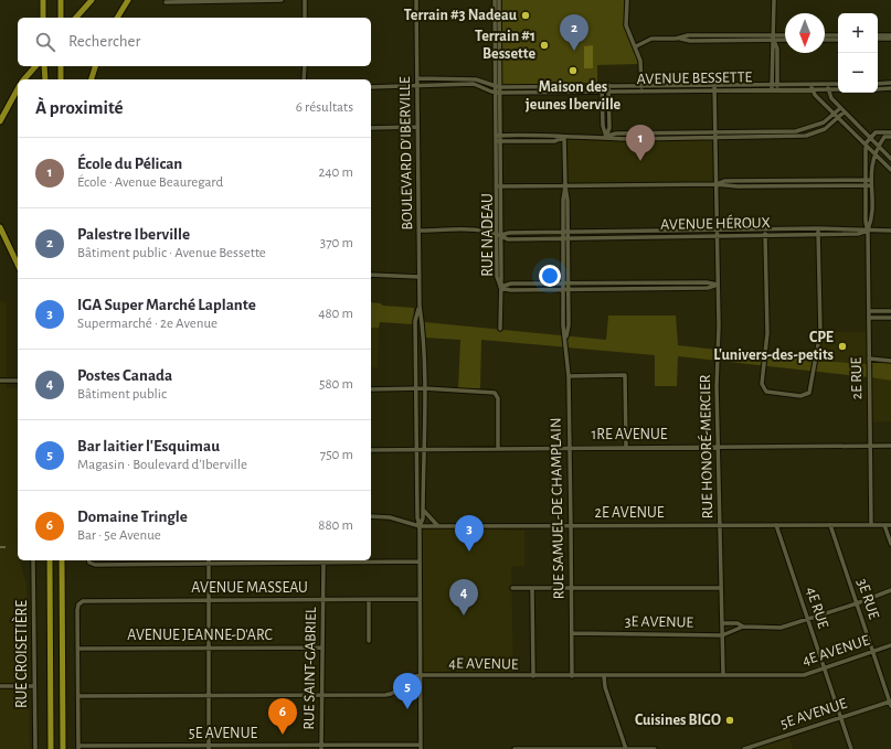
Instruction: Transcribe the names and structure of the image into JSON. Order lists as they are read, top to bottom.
{
  "streets": {
    "street": [
      "AVENUE BESSETTE",
      "BOULEVARD D'IBERVILLE",
      "AVENUE HÉROUX",
      "RUE NADEAU",
      "2E RUE",
      "1RE AVENUE",
      "RUE HONORÉ-MERCIER",
      "RUE SAMUEL-DE CHAMPLAIN",
      "2E AVENUE",
      "AVENUE MASSEAU",
      "3E RUE",
      "4E RUE",
      "3E AVENUE",
      "AVENUE JEANNE-D'ARC",
      "4E AVENUE",
      "RUE CROISETIÈRE",
      "RUE SAINT-GABRIEL",
      "5E AVENUE"
    ]
  },
  "crossings": [
    ["AVENUE BESSETTE", "BOULEVARD D'IBERVILLE"],
    ["AVENUE BESSETTE", "RUE NADEAU"],
    ["AVENUE BESSETTE", "RUE HONORÉ-MERCIER"],
    ["BOULEVARD D'IBERVILLE", "AVENUE HÉROUX"],
    ["BOULEVARD D'IBERVILLE", "1RE AVENUE"],
    ["BOULEVARD D'IBERVILLE", "2E AVENUE"],
    ["BOULEVARD D'IBERVILLE", "AVENUE MASSEAU"],
    ["BOULEVARD D'IBERVILLE", "4E AVENUE"],
    ["BOULEVARD D'IBERVILLE", "5E AVENUE"],
    ["AVENUE HÉROUX", "RUE NADEAU"],
    ["AVENUE HÉROUX", "2E RUE"],
    ["AVENUE HÉROUX", "RUE HONORÉ-MERCIER"],
    ["AVENUE HÉROUX", "RUE SAMUEL-DE CHAMPLAIN"],
    ["2E RUE", "1RE AVENUE"],
    ["2E RUE", "2E AVENUE"],
    ["1RE AVENUE", "RUE HONORÉ-MERCIER"],
    ["1RE AVENUE", "RUE SAMUEL-DE CHAMPLAIN"],
    ["RUE HONORÉ-MERCIER", "2E AVENUE"],
    ["RUE HONORÉ-MERCIER", "3E AVENUE"],
    ["RUE HONORÉ-MERCIER", "4E AVENUE"],
    ["RUE SAMUEL-DE CHAMPLAIN", "2E AVENUE"],
    ["RUE SAMUEL-DE CHAMPLAIN", "3E AVENUE"],
    ["RUE SAMUEL-DE CHAMPLAIN", "4E AVENUE"],
    ["2E AVENUE", "3E RUE"],
    ["2E AVENUE", "4E RUE"],
    ["AVENUE MASSEAU", "AVENUE JEANNE-D'ARC"],
    ["AVENUE MASSEAU", "RUE SAINT-GABRIEL"],
    ["3E RUE", "3E AVENUE"],
    ["3E RUE", "4E AVENUE"],
    ["3E RUE", "5E AVENUE"],
    ["4E RUE", "3E AVENUE"],
    ["4E RUE", "4E AVENUE"],
    ["4E RUE", "5E AVENUE"],
    ["AVENUE JEANNE-D'ARC", "RUE SAINT-GABRIEL"],
    ["RUE SAINT-GABRIEL", "5E AVENUE"]
  ],
  "places": [
    "Terrain #3 Nadeau",
    "Terrain #1 Bessette",
    "Maison des jeunes Iberville",
    "CPE L'univers-des-petits",
    "Cuisines BIGO"
  ],
  "north": "bottom",
  "page": {
    "map_buttons": ["+", "−"],
    "pins": [
      "2",
      "1",
      "3",
      "4",
      "5",
      "6"
    ],
    "search": "Rechercher",
    "heading": ["À proximité", "6 résultats"],
    "list": [
      {
        "mark": "1",
        "name": "École du Pélican",
        "note": "École · Avenue Beauregard",
        "value": "240 m"
      },
      {
        "mark": "2",
        "name": "Palestre Iberville",
        "note": "Bâtiment public · Avenue Bessette",
        "value": "370 m"
      },
      {
        "mark": "3",
        "name": "IGA Super Marché Laplante",
        "note": "Supermarché · 2e Avenue",
        "value": "480 m"
      },
      {
        "mark": "4",
        "name": "Postes Canada",
        "note": "Bâtiment public",
        "value": "580 m"
      },
      {
        "mark": "5",
        "name": "Bar laitier l'Esquimau",
        "note": "Magasin · Boulevard d'Iberville",
        "value": "750 m"
      },
      {
        "mark": "6",
        "name": "Domaine Tringle",
        "note": "Bar · 5e Avenue",
        "value": "880 m"
      }
    ]
  }
}
